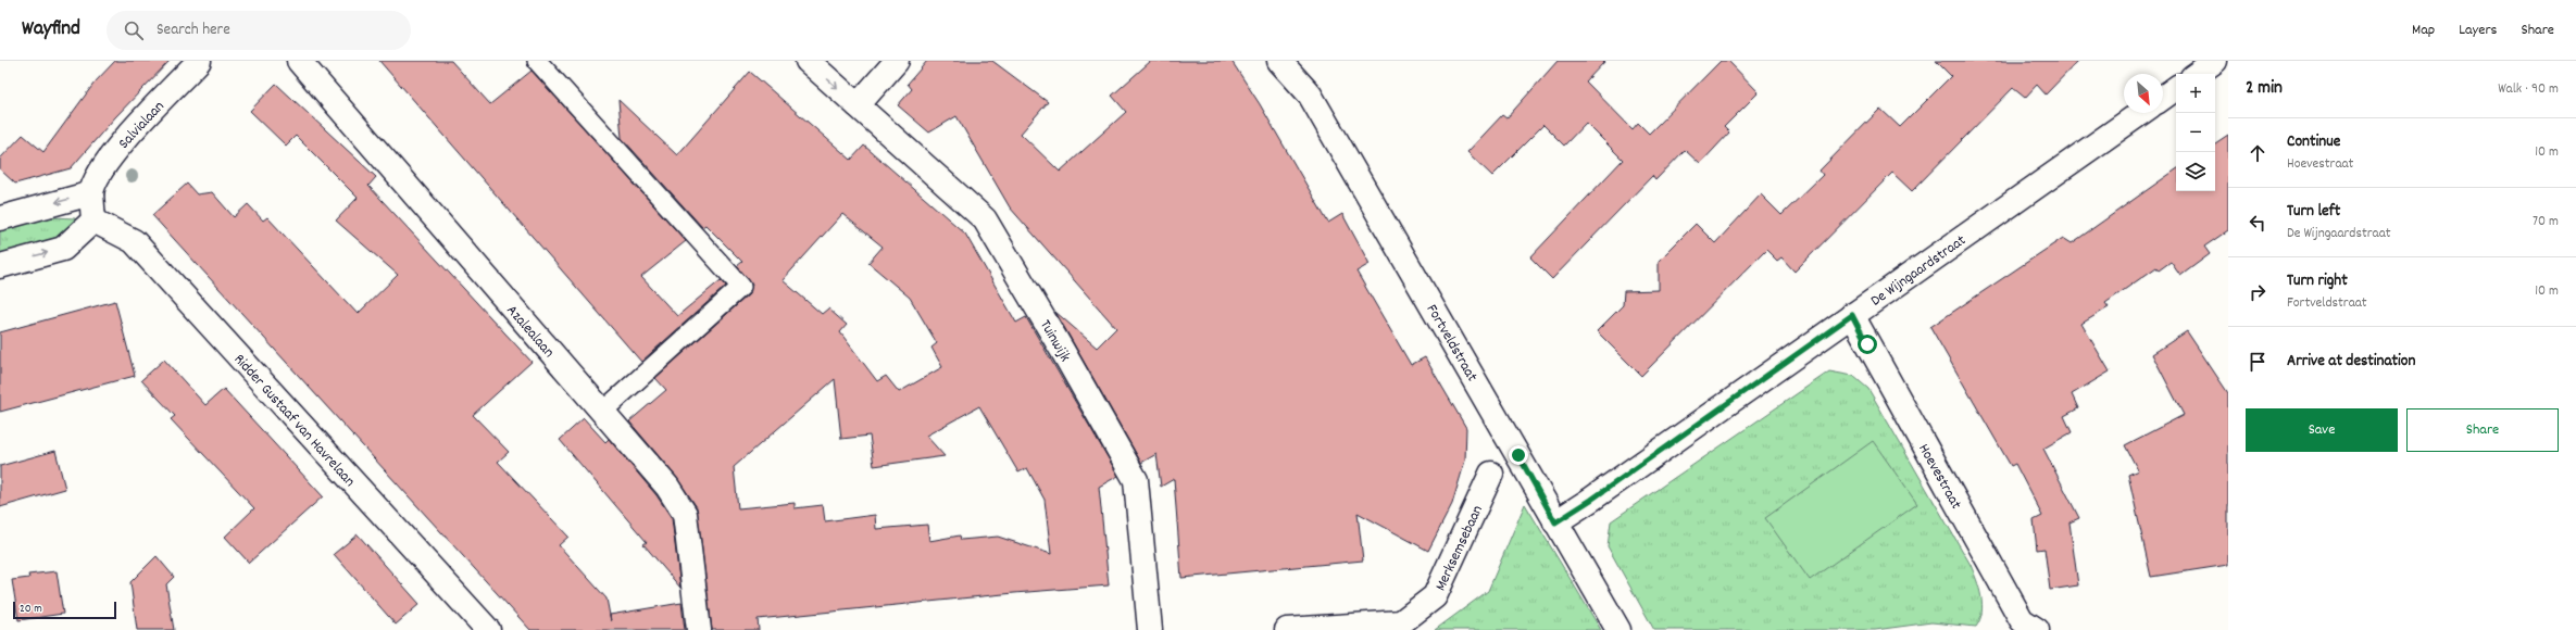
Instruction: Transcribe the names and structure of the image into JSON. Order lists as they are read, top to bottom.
{
  "streets": {
    "street": [
      "Salvialaan",
      "De Wijngaardstraat",
      "Azalealaan",
      "Tuinwijk",
      "Fortveldstraat",
      "Ridder Gustaaf van Havrelaan",
      "Hoevestraat",
      "Merksemsebaan"
    ]
  },
  "crossings": [
    ["De Wijngaardstraat", "Fortveldstraat"],
    ["De Wijngaardstraat", "Hoevestraat"]
  ],
  "scale_bar": "20 m",
  "north": "bottom right",
  "page": {
    "header": "Wayfind",
    "search": "Search here",
    "nav": ["Map", "Layers", "Share"],
    "heading": ["2 min", "Walk · 90 m"],
    "map_buttons": ["+", "−"],
    "list": [
      ["Continue", "Hoevestraat", "10 m"],
      ["Turn left", "De Wijngaardstraat", "70 m"],
      ["Turn right", "Fortveldstraat", "10 m"],
      "Arrive at destination"
    ],
    "buttons": ["Save", "Share"],
    "scale": "20 m"
  }
}
